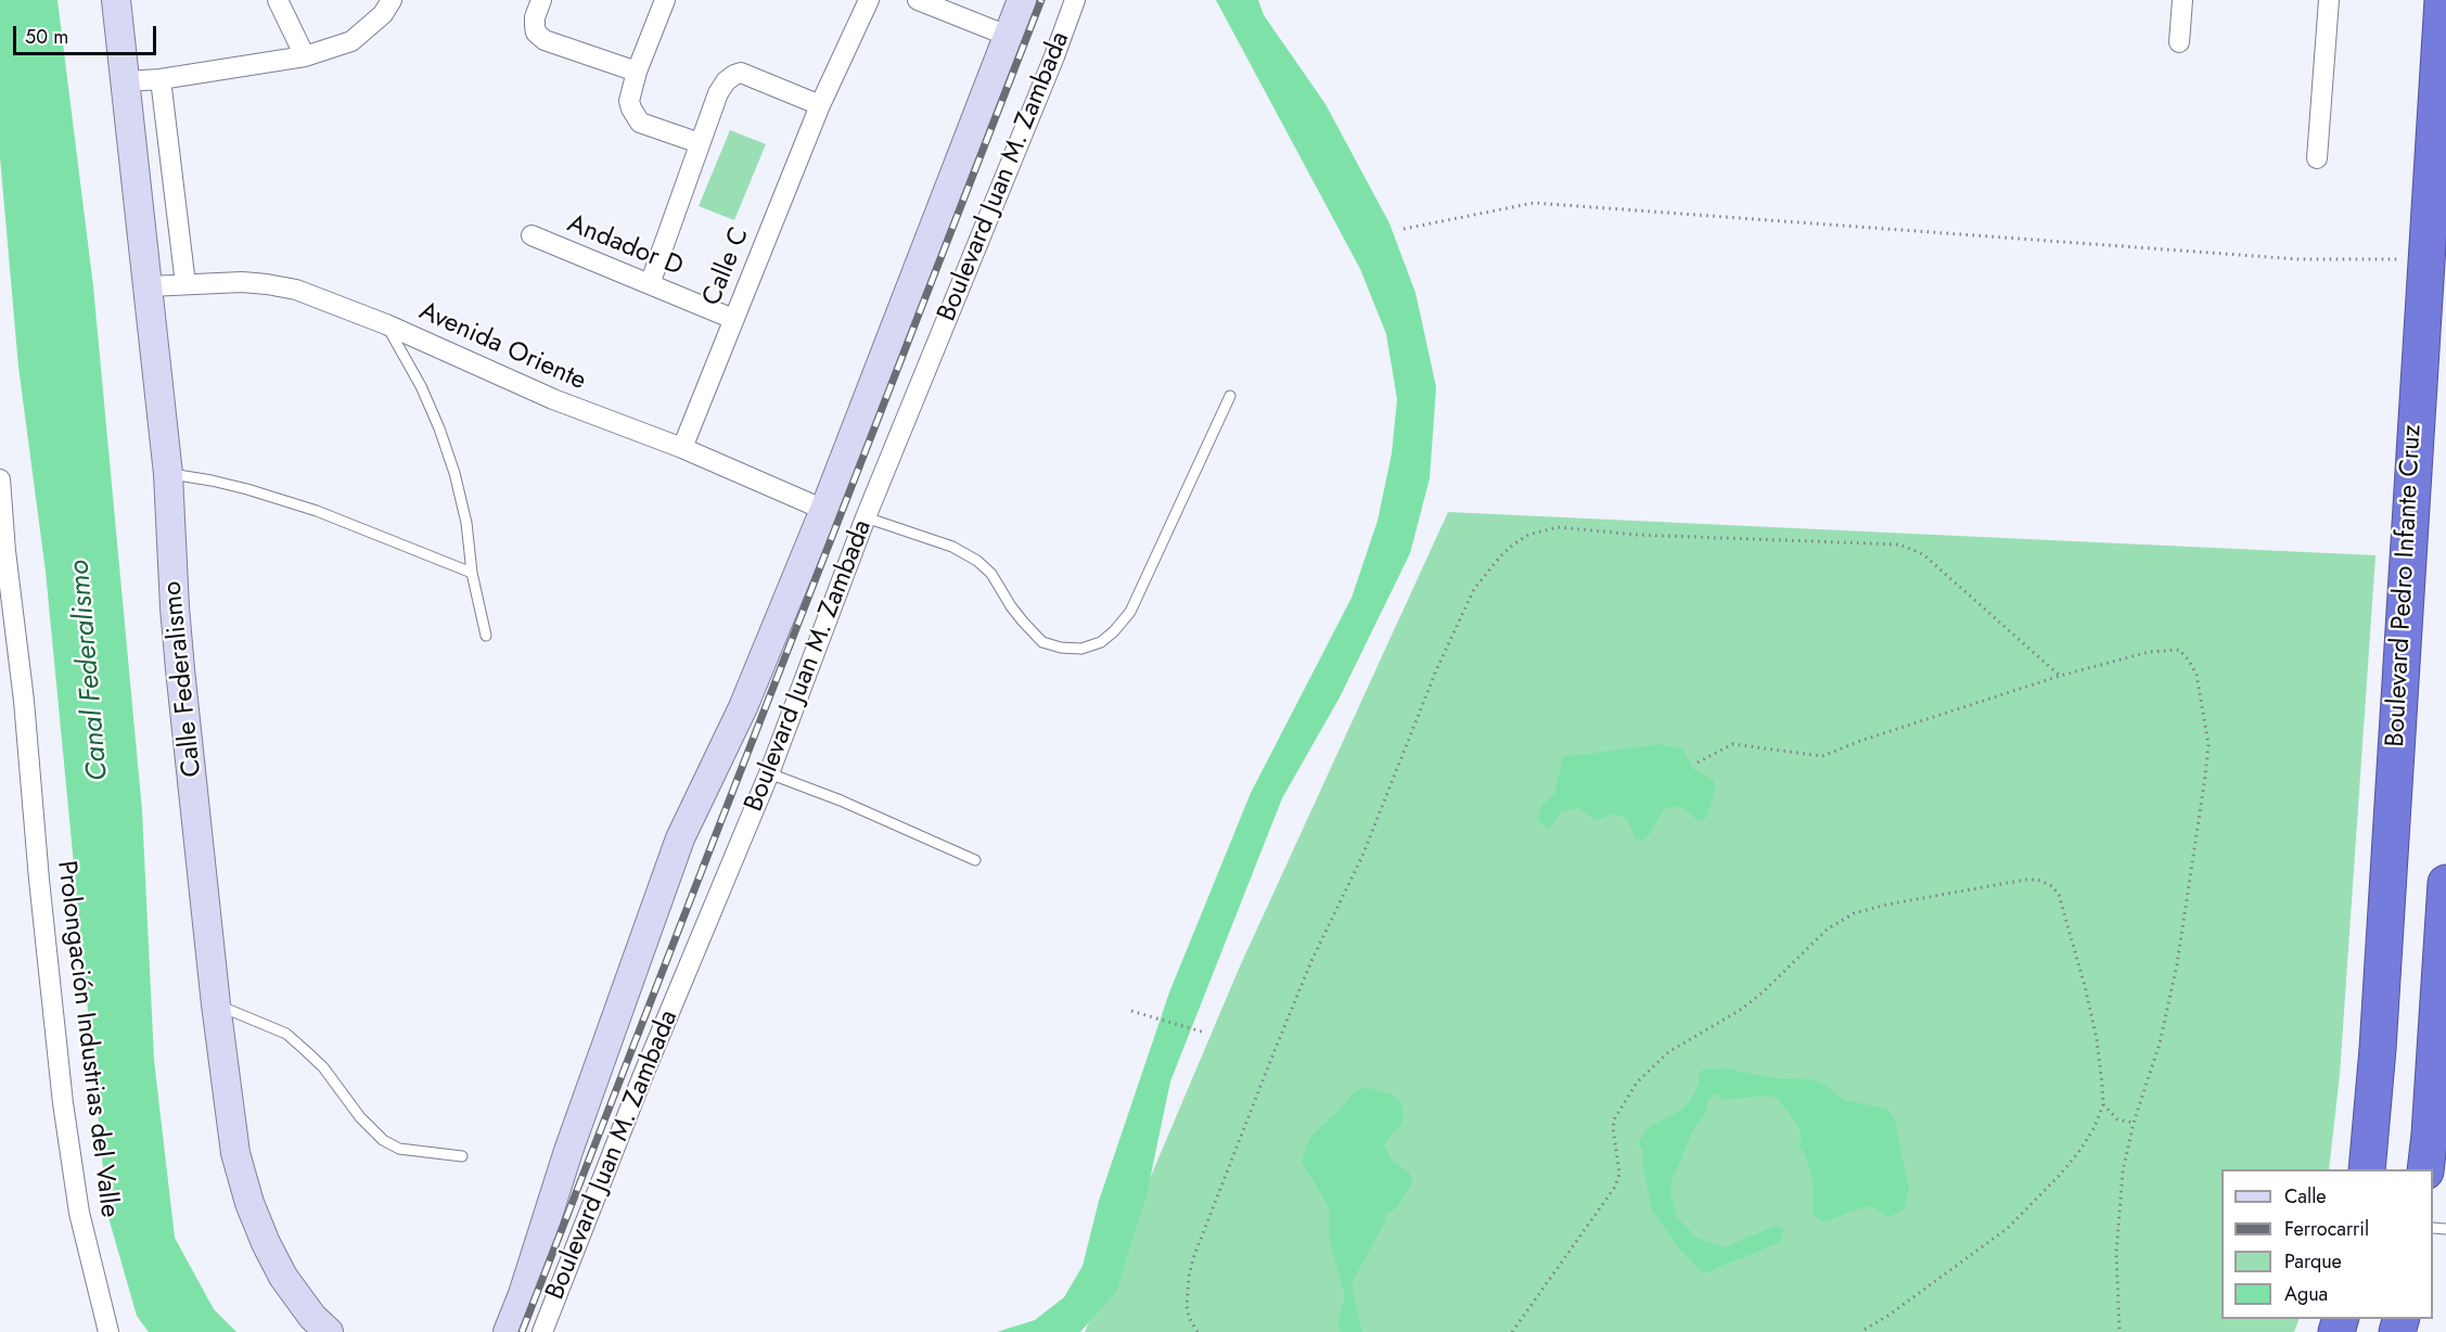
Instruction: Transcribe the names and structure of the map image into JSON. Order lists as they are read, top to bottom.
{
  "streets": {
    "highway": ["Boulevard Pedro Infante Cruz"],
    "street": [
      "Boulevard Juan M. Zambada",
      "Andador D",
      "Calle C",
      "Avenida Oriente",
      "Calle Federalismo",
      "Prolongación Industrias del Valle"
    ]
  },
  "crossings": [
    ["Boulevard Juan M. Zambada", "Avenida Oriente"],
    ["Andador D", "Calle C"],
    ["Calle C", "Avenida Oriente"],
    ["Avenida Oriente", "Calle Federalismo"]
  ],
  "water": ["Canal Federalismo"],
  "legend": [
    "Calle",
    "Ferrocarril",
    "Parque",
    "Agua"
  ],
  "scale_bar": "50 m"
}
